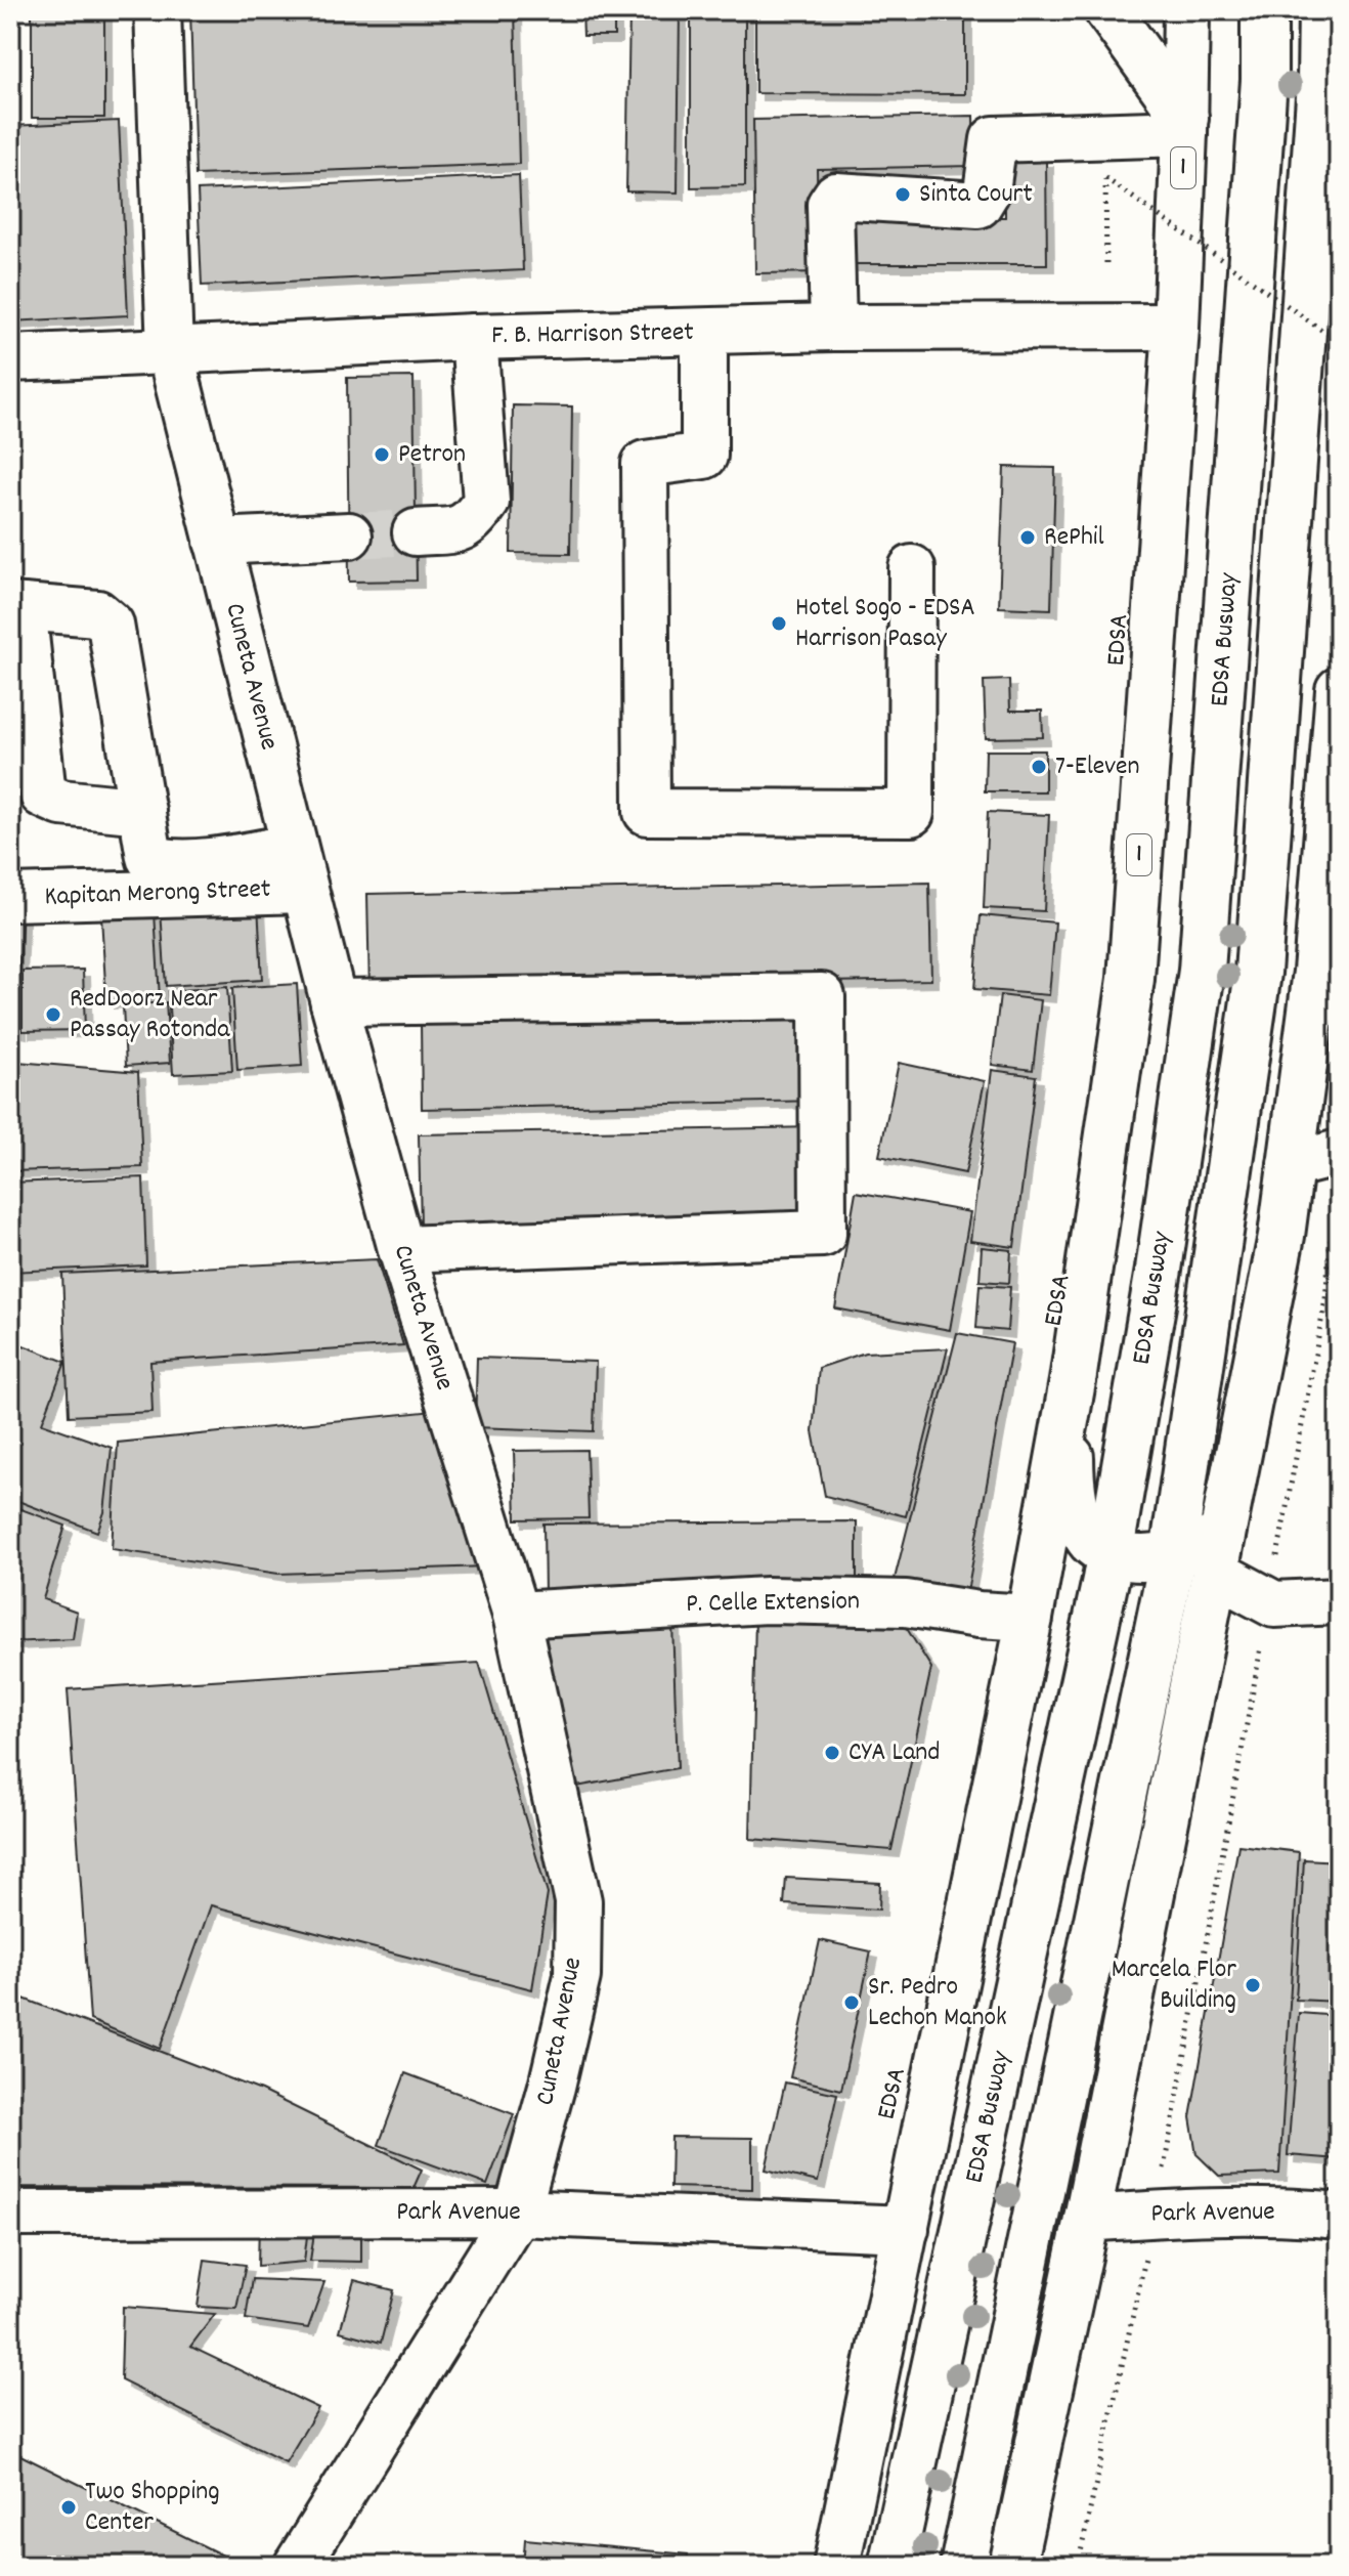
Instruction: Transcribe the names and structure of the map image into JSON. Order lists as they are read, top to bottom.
{
  "streets": {
    "main road": [
      "1",
      "F. B. Harrison Street",
      "EDSA",
      "EDSA Busway",
      "Cuneta Avenue",
      "Kapitan Merong Street",
      "P. Celle Extension",
      "Park Avenue"
    ]
  },
  "crossings": [
    ["F. B. Harrison Street", "EDSA"],
    ["F. B. Harrison Street", "Cuneta Avenue"],
    ["EDSA", "P. Celle Extension"],
    ["EDSA", "Park Avenue"],
    ["Cuneta Avenue", "Kapitan Merong Street"],
    ["Cuneta Avenue", "P. Celle Extension"],
    ["Cuneta Avenue", "Park Avenue"]
  ],
  "places": [
    "Sinta Court",
    "Petron",
    "RePhil",
    "Hotel Sogo - EDSA Harrison Pasay",
    "7-Eleven",
    "RedDoorz Near Passay Rotonda",
    "CYA Land",
    "Marcela Flor Building",
    "Sr. Pedro Lechon Manok",
    "Two Shopping Center"
  ]
}
